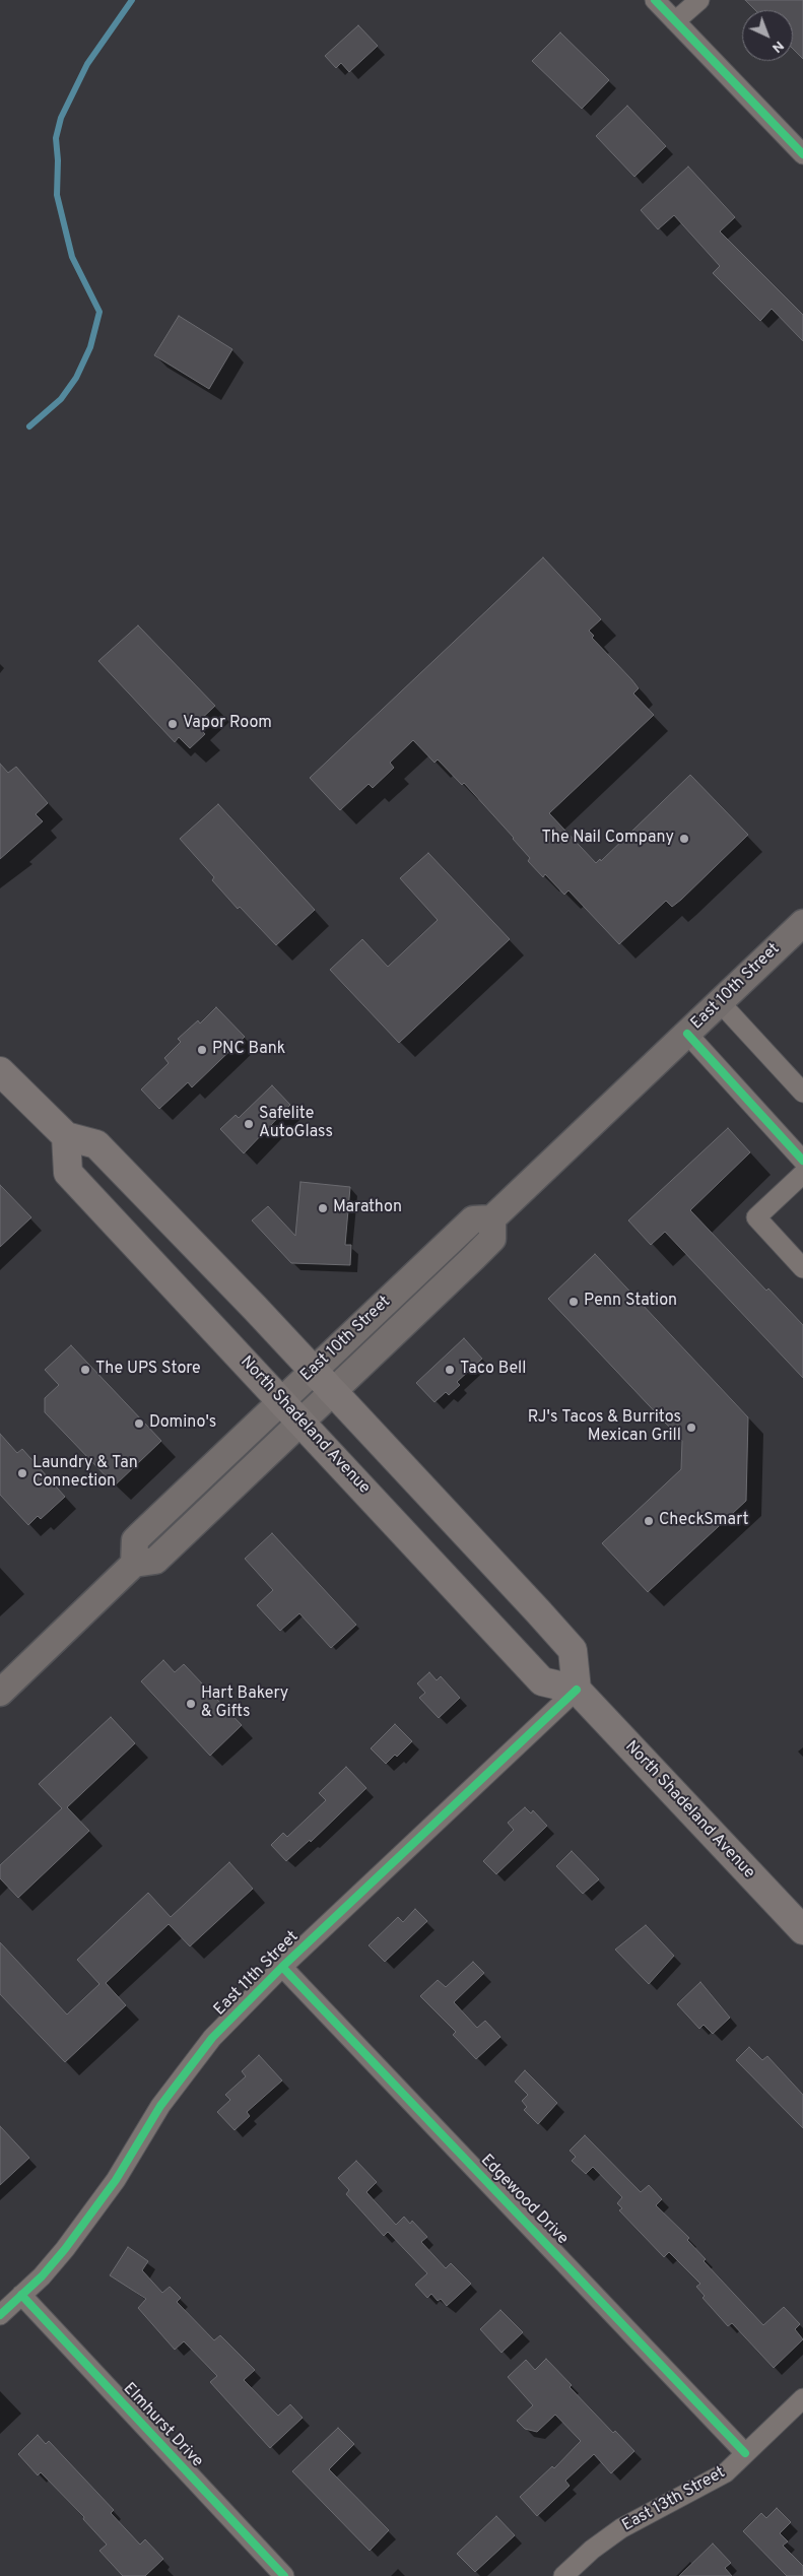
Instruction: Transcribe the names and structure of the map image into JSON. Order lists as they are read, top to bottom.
{
  "streets": {
    "main road": ["East 10th Street", "North Shadeland Avenue"],
    "street": [
      "East 11th Street",
      "Edgewood Drive",
      "Elmhurst Drive",
      "East 13th Street"
    ]
  },
  "crossings": [
    ["East 10th Street", "North Shadeland Avenue"],
    ["North Shadeland Avenue", "East 11th Street"],
    ["East 11th Street", "Edgewood Drive"],
    ["East 11th Street", "Elmhurst Drive"],
    ["Edgewood Drive", "East 13th Street"]
  ],
  "places": [
    "Vapor Room",
    "The Nail Company",
    "PNC Bank",
    "Safelite AutoGlass",
    "Marathon",
    "Penn Station",
    "The UPS Store",
    "Taco Bell",
    "Domino's",
    "RJ's Tacos & Burritos Mexican Grill",
    "Laundry & Tan Connection",
    "CheckSmart",
    "Hart Bakery & Gifts"
  ],
  "north": "bottom right"
}
